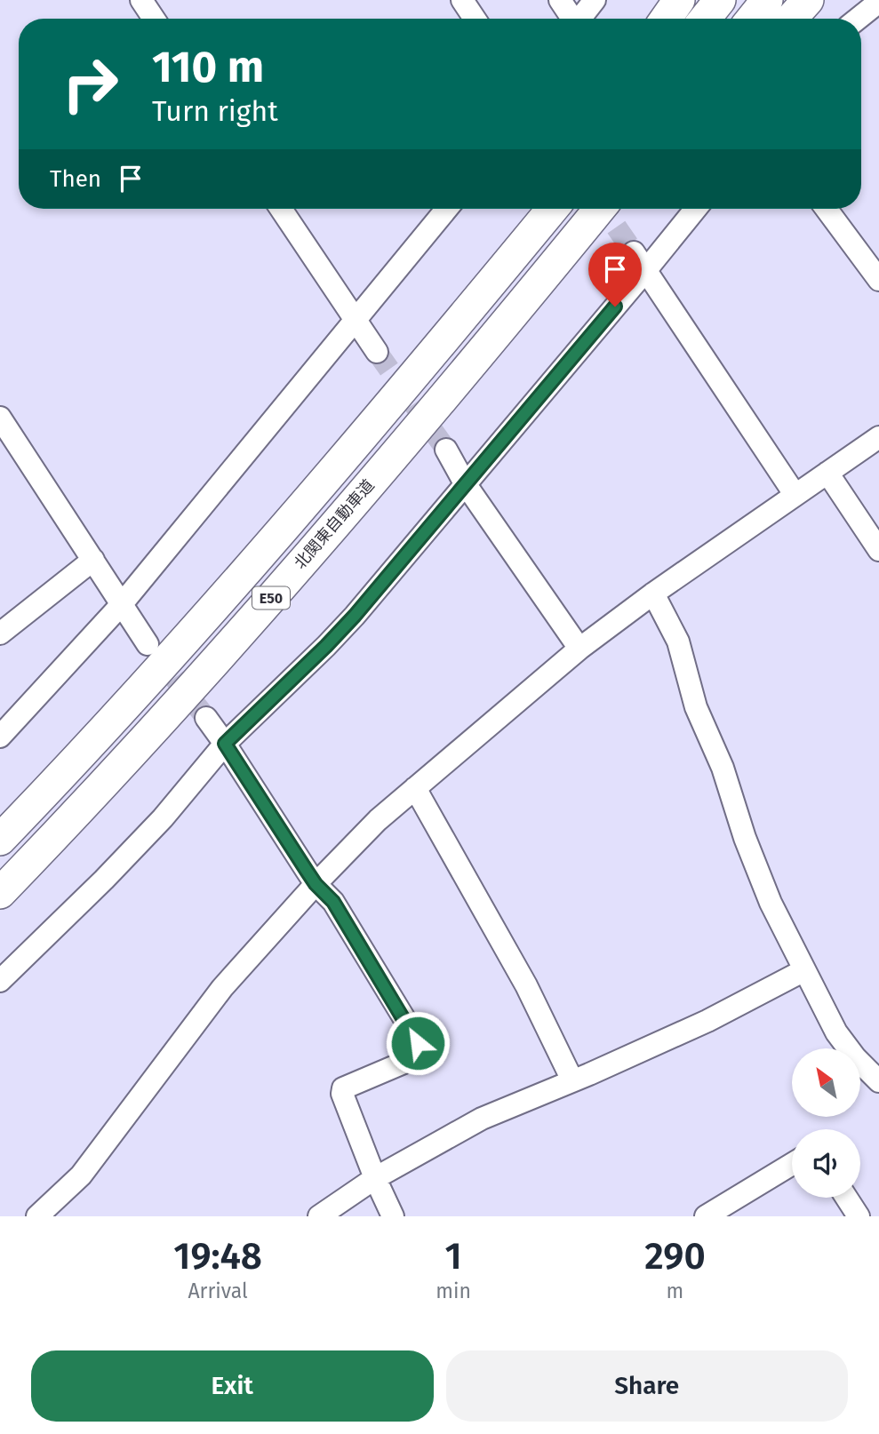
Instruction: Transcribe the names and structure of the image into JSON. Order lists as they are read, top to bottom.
{
  "streets": {
    "highway": ["北関東自動車道", "E50"]
  },
  "north": "top left",
  "page": {
    "turn": ["110 m", "Turn right"],
    "then": "Then",
    "eta": [
      "19:48",
      "Arrival",
      "1",
      "min",
      "290",
      "m"
    ],
    "buttons": ["Exit", "Share"]
  }
}
